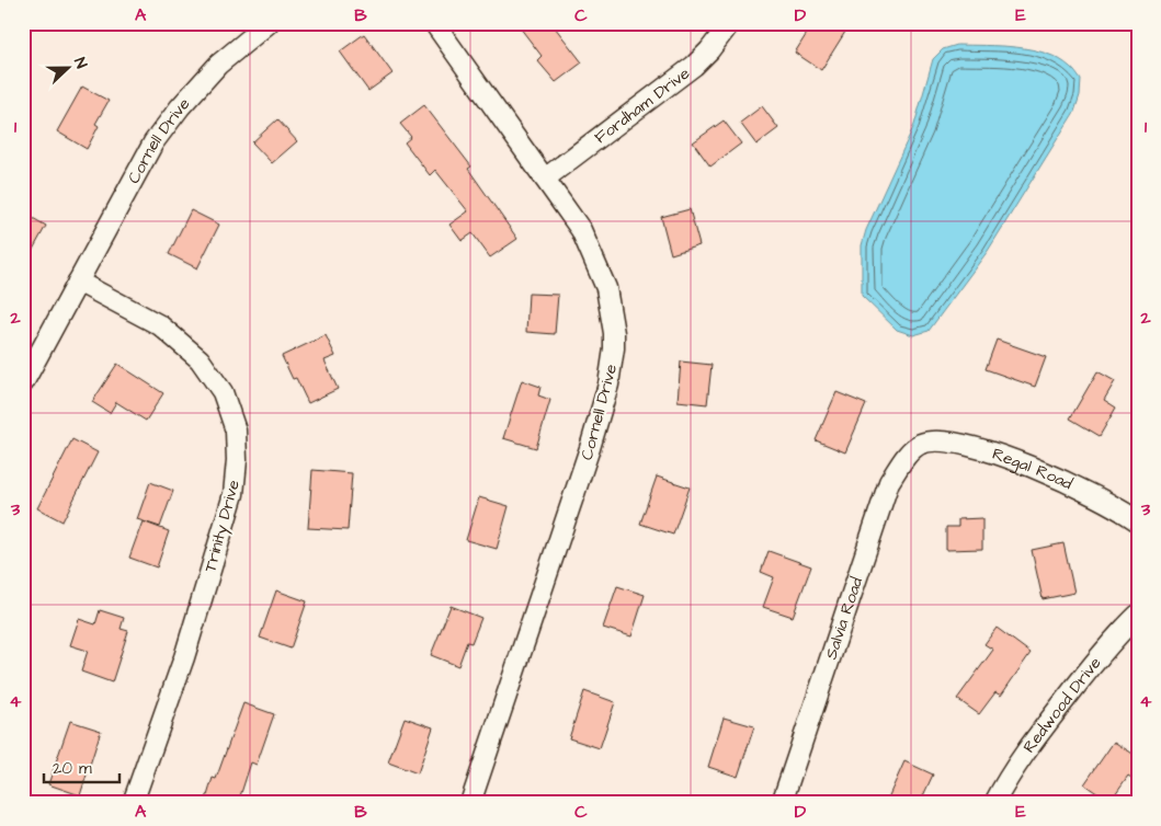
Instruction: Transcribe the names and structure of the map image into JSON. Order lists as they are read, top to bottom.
{
  "streets": {
    "street": [
      "Fordham Drive",
      "Cornell Drive",
      "Regal Road",
      "Trinity Drive",
      "Salvia Road",
      "Redwood Drive"
    ]
  },
  "crossings": [
    ["Fordham Drive", "Cornell Drive"],
    ["Cornell Drive", "Trinity Drive"],
    ["Regal Road", "Salvia Road"]
  ],
  "scale_bar": "20 m",
  "north": "right",
  "grid": {
    "columns": [
      "A",
      "B",
      "C",
      "D",
      "E"
    ],
    "rows": [
      "1",
      "2",
      "3",
      "4"
    ]
  }
}
